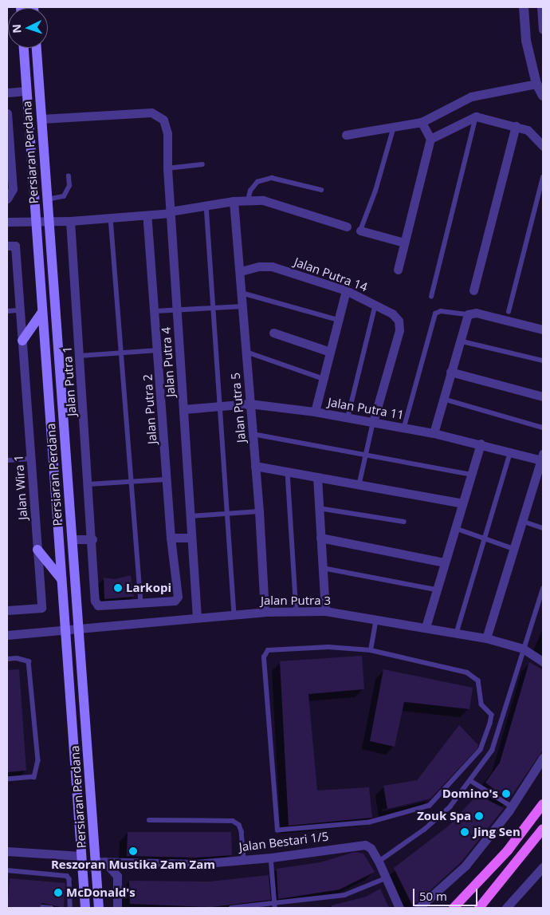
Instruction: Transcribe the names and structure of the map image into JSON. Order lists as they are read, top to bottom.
{
  "streets": {
    "main road": ["Persiaran Perdana"],
    "street": [
      "Jalan Putra 14",
      "Jalan Putra 4",
      "Jalan Putra 1",
      "Jalan Putra 5",
      "Jalan Putra 11",
      "Jalan Putra 2",
      "Jalan Wira 1",
      "Jalan Putra 3",
      "Jalan Bestari 1/5"
    ]
  },
  "crossings": [
    ["Persiaran Perdana", "Jalan Putra 4"],
    ["Persiaran Perdana", "Jalan Putra 3"],
    ["Persiaran Perdana", "Jalan Bestari 1/5"],
    ["Jalan Putra 14", "Jalan Putra 5"],
    ["Jalan Putra 14", "Jalan Putra 11"],
    ["Jalan Putra 4", "Jalan Putra 11"],
    ["Jalan Putra 4", "Jalan Putra 3"],
    ["Jalan Putra 1", "Jalan Putra 2"],
    ["Jalan Putra 5", "Jalan Putra 11"],
    ["Jalan Putra 5", "Jalan Putra 3"]
  ],
  "places": [
    "Larkopi",
    "Domino's",
    "Zouk Spa",
    "Jing Sen",
    "Reszoran Mustika Zam Zam",
    "McDonald's"
  ],
  "scale_bar": "50 m",
  "north": "left"
}
